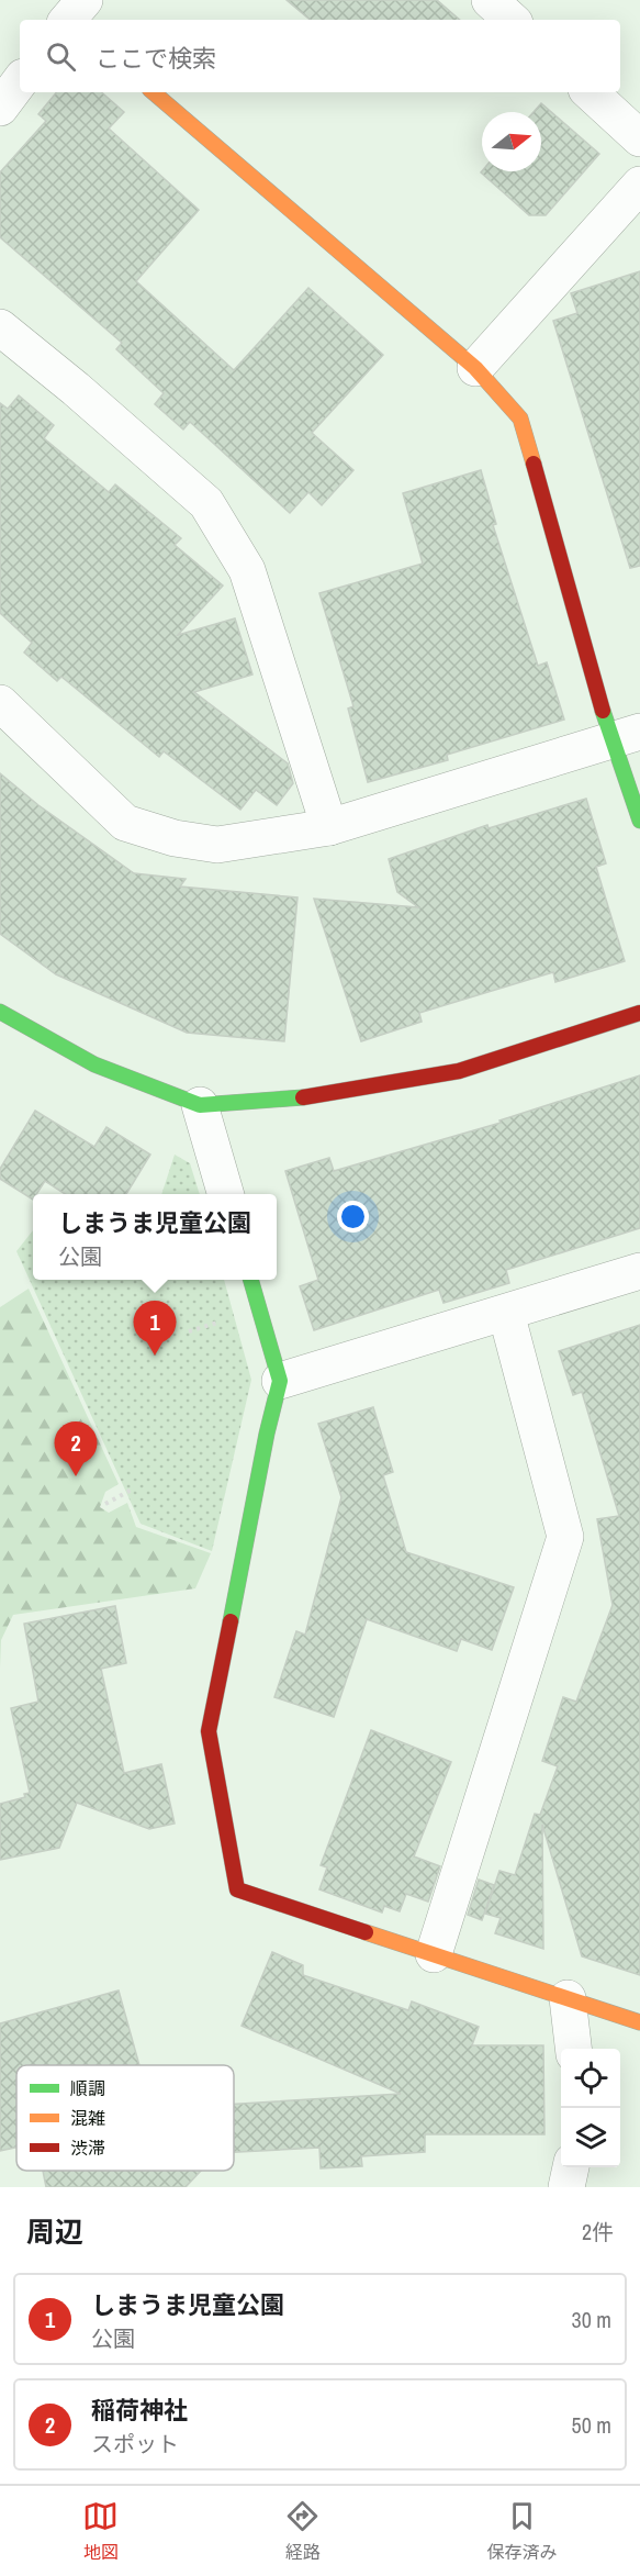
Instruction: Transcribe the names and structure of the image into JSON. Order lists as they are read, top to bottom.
{
  "legend": ["順調", "混雑", "渋滞"],
  "north": "right",
  "page": {
    "search": "ここで検索",
    "popup": ["しまうま児童公園", "公園"],
    "pins": ["1", "2"],
    "heading": ["周辺", "2件"],
    "list": [
      {
        "mark": "1",
        "name": "しまうま児童公園",
        "note": "公園",
        "value": "30 m"
      },
      {
        "mark": "2",
        "name": "稲荷神社",
        "note": "スポット",
        "value": "50 m"
      }
    ],
    "nav": ["地図", "経路", "保存済み"]
  }
}
